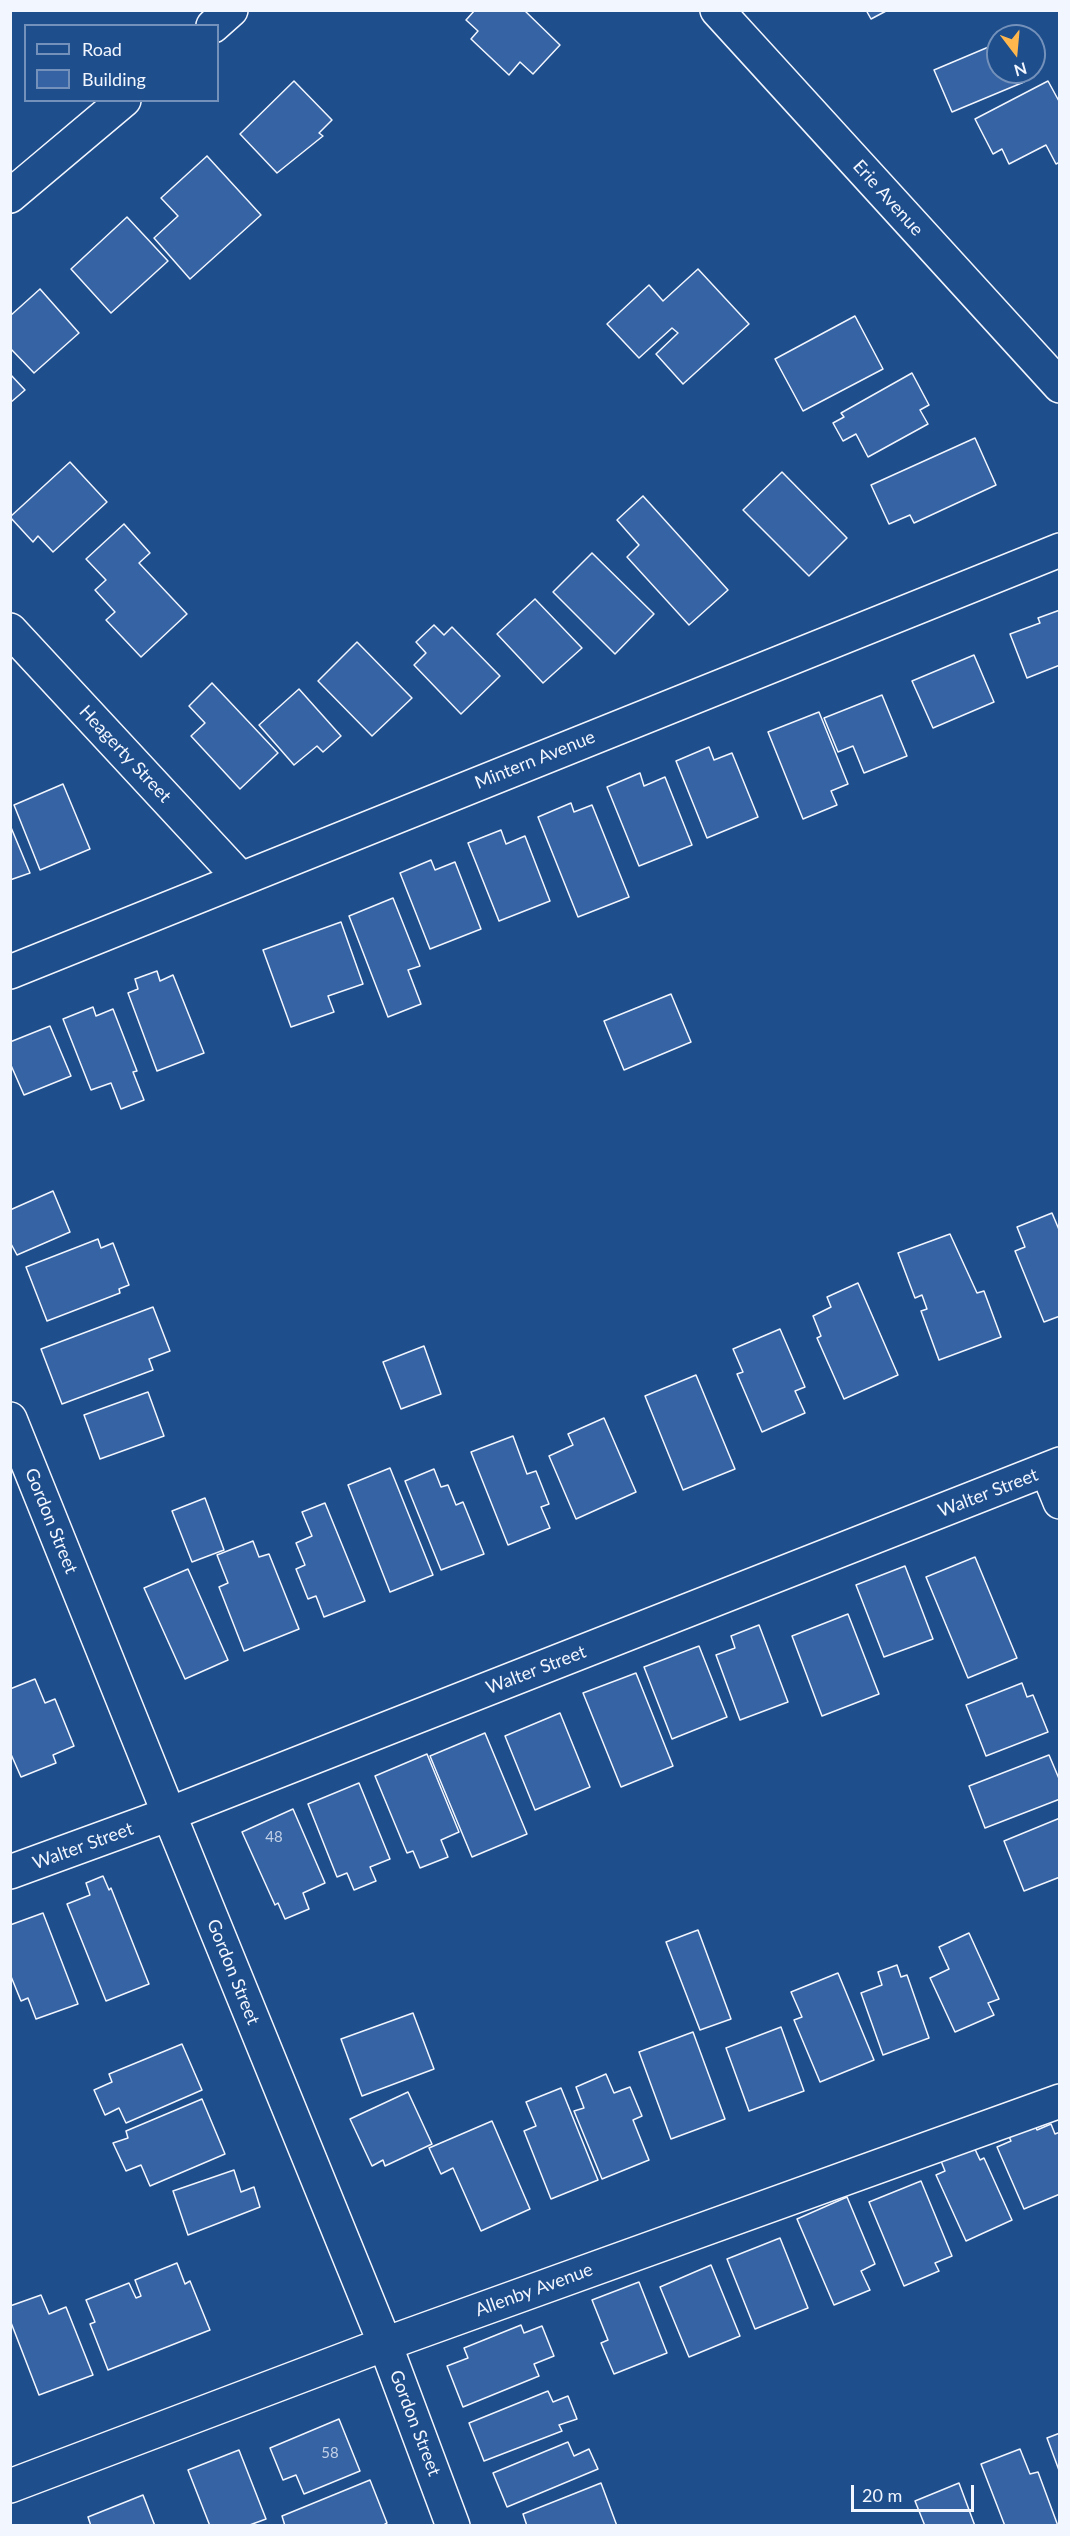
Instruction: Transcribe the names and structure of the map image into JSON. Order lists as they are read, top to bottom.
{
  "streets": {
    "street": [
      "Erie Avenue",
      "Heagerty Street",
      "Mintern Avenue",
      "Walter Street",
      "Gordon Street",
      "Allenby Avenue"
    ]
  },
  "crossings": [
    ["Heagerty Street", "Mintern Avenue"],
    ["Walter Street", "Gordon Street"],
    ["Gordon Street", "Allenby Avenue"]
  ],
  "house_numbers": ["48", "58"],
  "legend": ["Road", "Building"],
  "scale_bar": "20 m",
  "north": "bottom"
}
